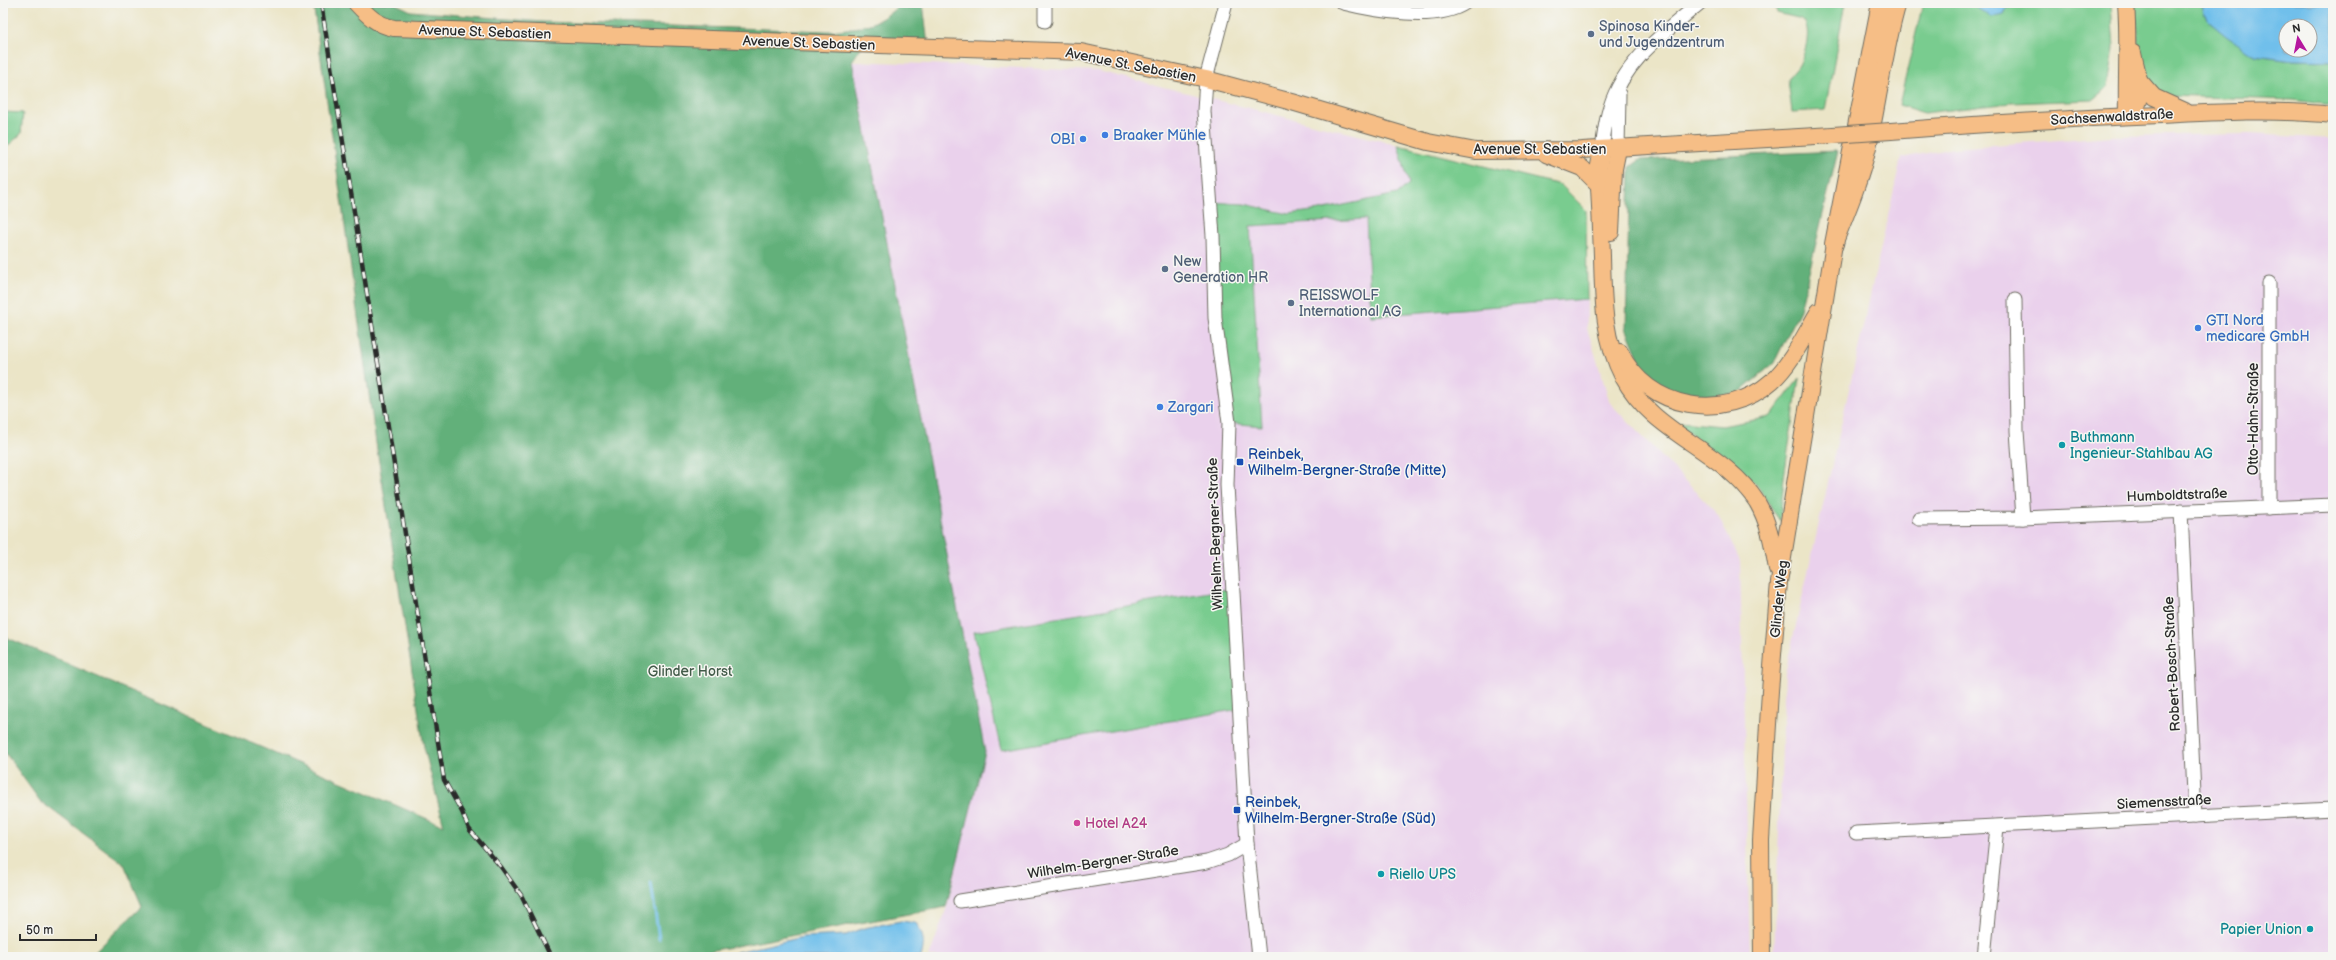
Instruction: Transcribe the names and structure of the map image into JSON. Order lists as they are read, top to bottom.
{
  "streets": {
    "main road": ["Avenue St. Sebastien", "Sachsenwaldstraße", "Glinder Weg"],
    "street": [
      "Otto-Hahn-Straße",
      "Humboldtstraße",
      "Wilhelm-Bergner-Straße",
      "Robert-Bosch-Straße",
      "Siemensstraße"
    ]
  },
  "crossings": [
    ["Avenue St. Sebastien", "Sachsenwaldstraße"],
    ["Avenue St. Sebastien", "Wilhelm-Bergner-Straße"],
    ["Otto-Hahn-Straße", "Humboldtstraße"],
    ["Humboldtstraße", "Robert-Bosch-Straße"],
    ["Robert-Bosch-Straße", "Siemensstraße"]
  ],
  "parks": ["Glinder Horst"],
  "places": {
    "other": [
      "Spinosa Kinder- und Jugendzentrum",
      "Braaker Mühle",
      "OBI",
      "New Generation HR",
      "REISSWOLF International AG",
      "GTI Nord medicare GmbH",
      "Zargari",
      "Buthmann Ingenieur-Stahlbau AG",
      "Hotel A24",
      "Riello UPS",
      "Papier Union"
    ],
    "transit": ["Reinbek, Wilhelm-Bergner-Straße (Mitte)", "Reinbek, Wilhelm-Bergner-Straße (Süd)"]
  },
  "scale_bar": "50 m",
  "north": "top"
}
